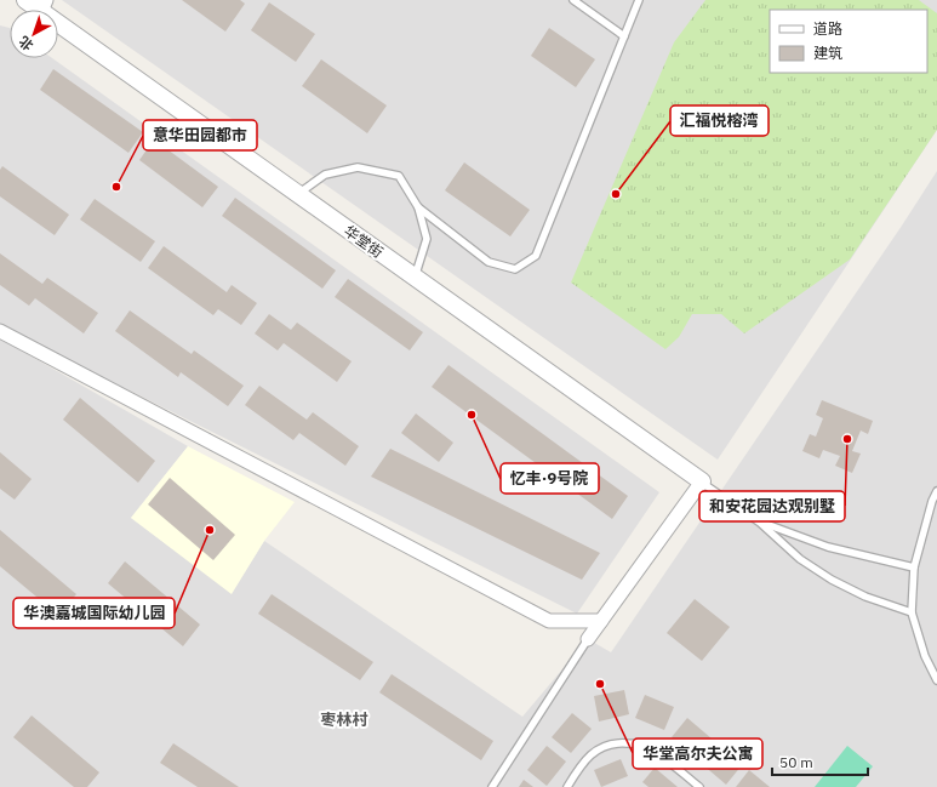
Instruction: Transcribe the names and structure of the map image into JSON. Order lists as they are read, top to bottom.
{
  "streets": {
    "street": ["华堂街"]
  },
  "districts": ["枣林村"],
  "places": [
    "意华田园都市",
    "汇福悦榕湾",
    "忆丰·9号院",
    "和安花园达观别墅",
    "华澳嘉城国际幼儿园",
    "华堂高尔夫公寓"
  ],
  "legend": ["道路", "建筑"],
  "scale_bar": "50 m",
  "north": "bottom left"
}
